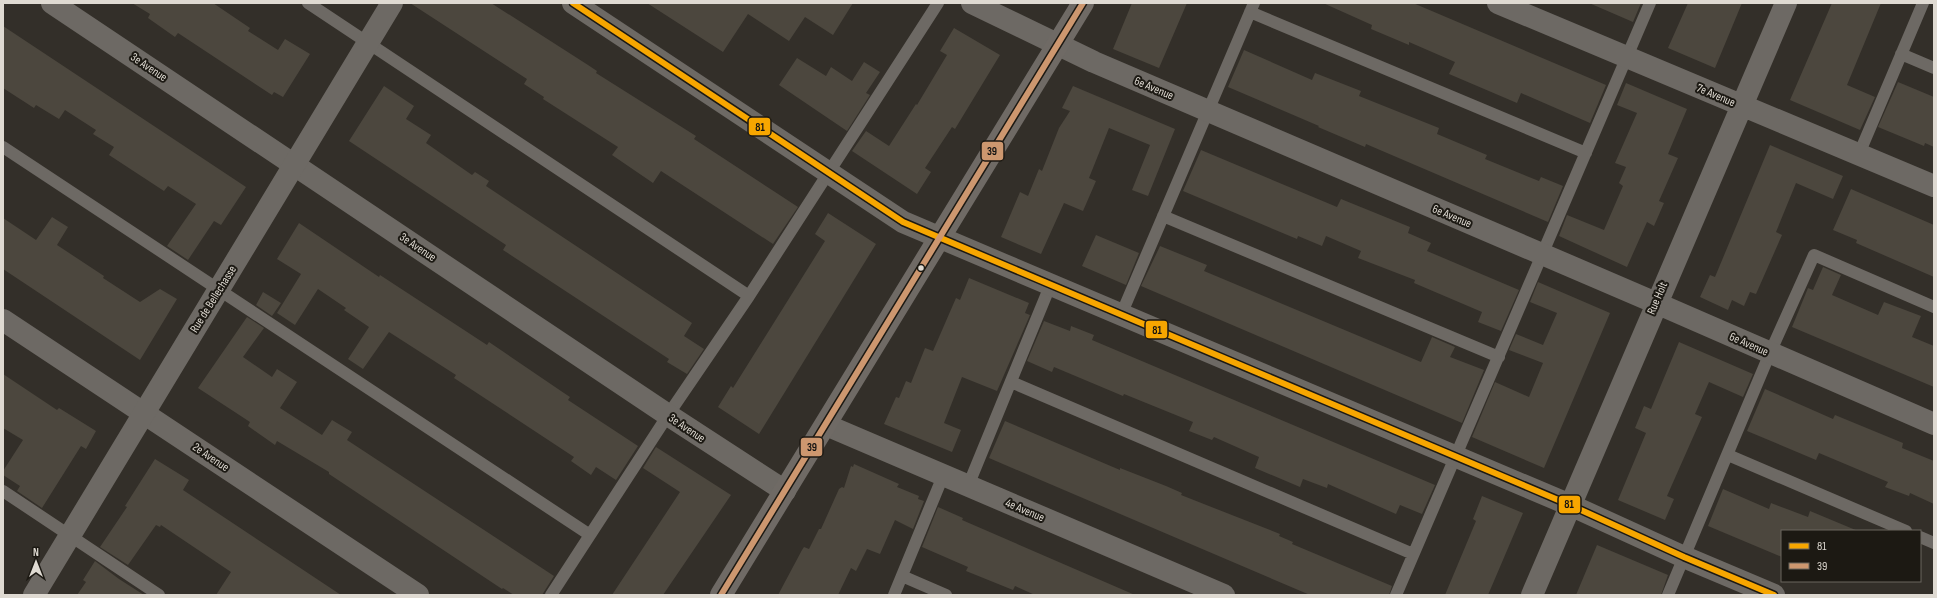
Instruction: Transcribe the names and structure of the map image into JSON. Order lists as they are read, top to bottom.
{
  "streets": {
    "street": [
      "3e Avenue",
      "6e Avenue",
      "7e Avenue",
      "Rue Holt",
      "Rue de Bellechasse",
      "2e Avenue",
      "4e Avenue"
    ]
  },
  "crossings": [
    ["3e Avenue", "Rue de Bellechasse"],
    ["6e Avenue", "Rue Holt"],
    ["7e Avenue", "Rue Holt"],
    ["Rue de Bellechasse", "2e Avenue"]
  ],
  "lines": ["transit line 81", "transit line 39"],
  "legend": ["81", "39"],
  "north": "top"
}
